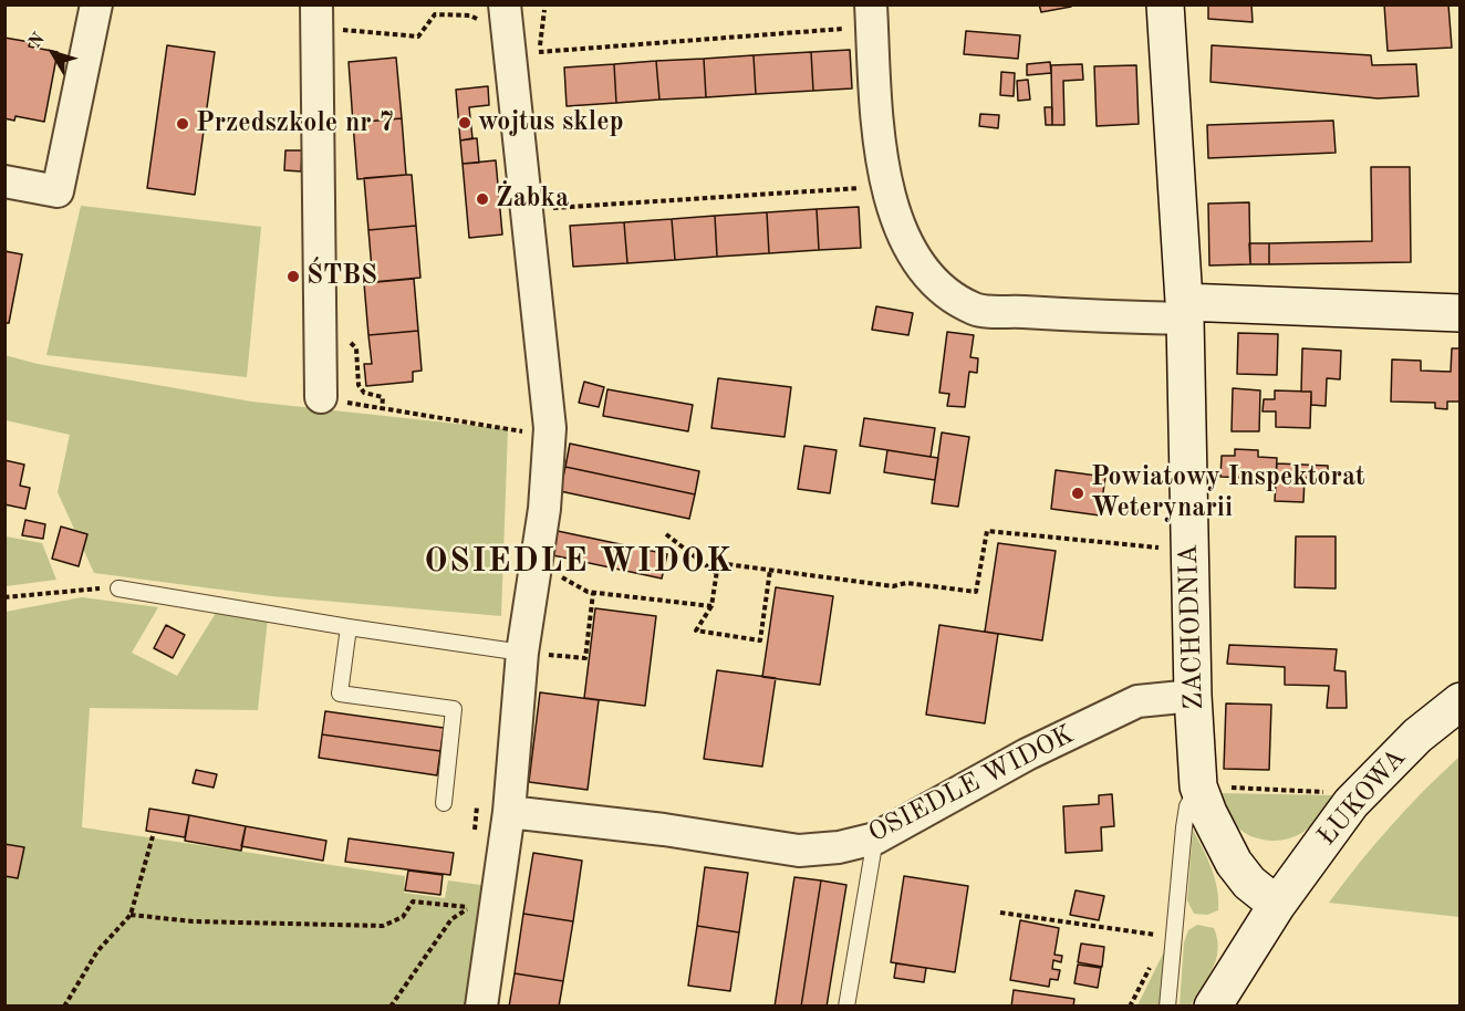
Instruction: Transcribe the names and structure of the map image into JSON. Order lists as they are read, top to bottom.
{
  "streets": {
    "street": ["ZACHODNIA", "OSIEDLE WIDOK", "ŁUKOWA"]
  },
  "crossings": [
    ["ZACHODNIA", "OSIEDLE WIDOK"],
    ["ZACHODNIA", "ŁUKOWA"]
  ],
  "districts": ["OSIEDLE WIDOK"],
  "places": [
    "wojtus sklep",
    "Przedszkole nr 7",
    "Żabka",
    "ŚTBS",
    "Powiatowy Inspektorat Weterynarii"
  ],
  "north": "top left"
}
